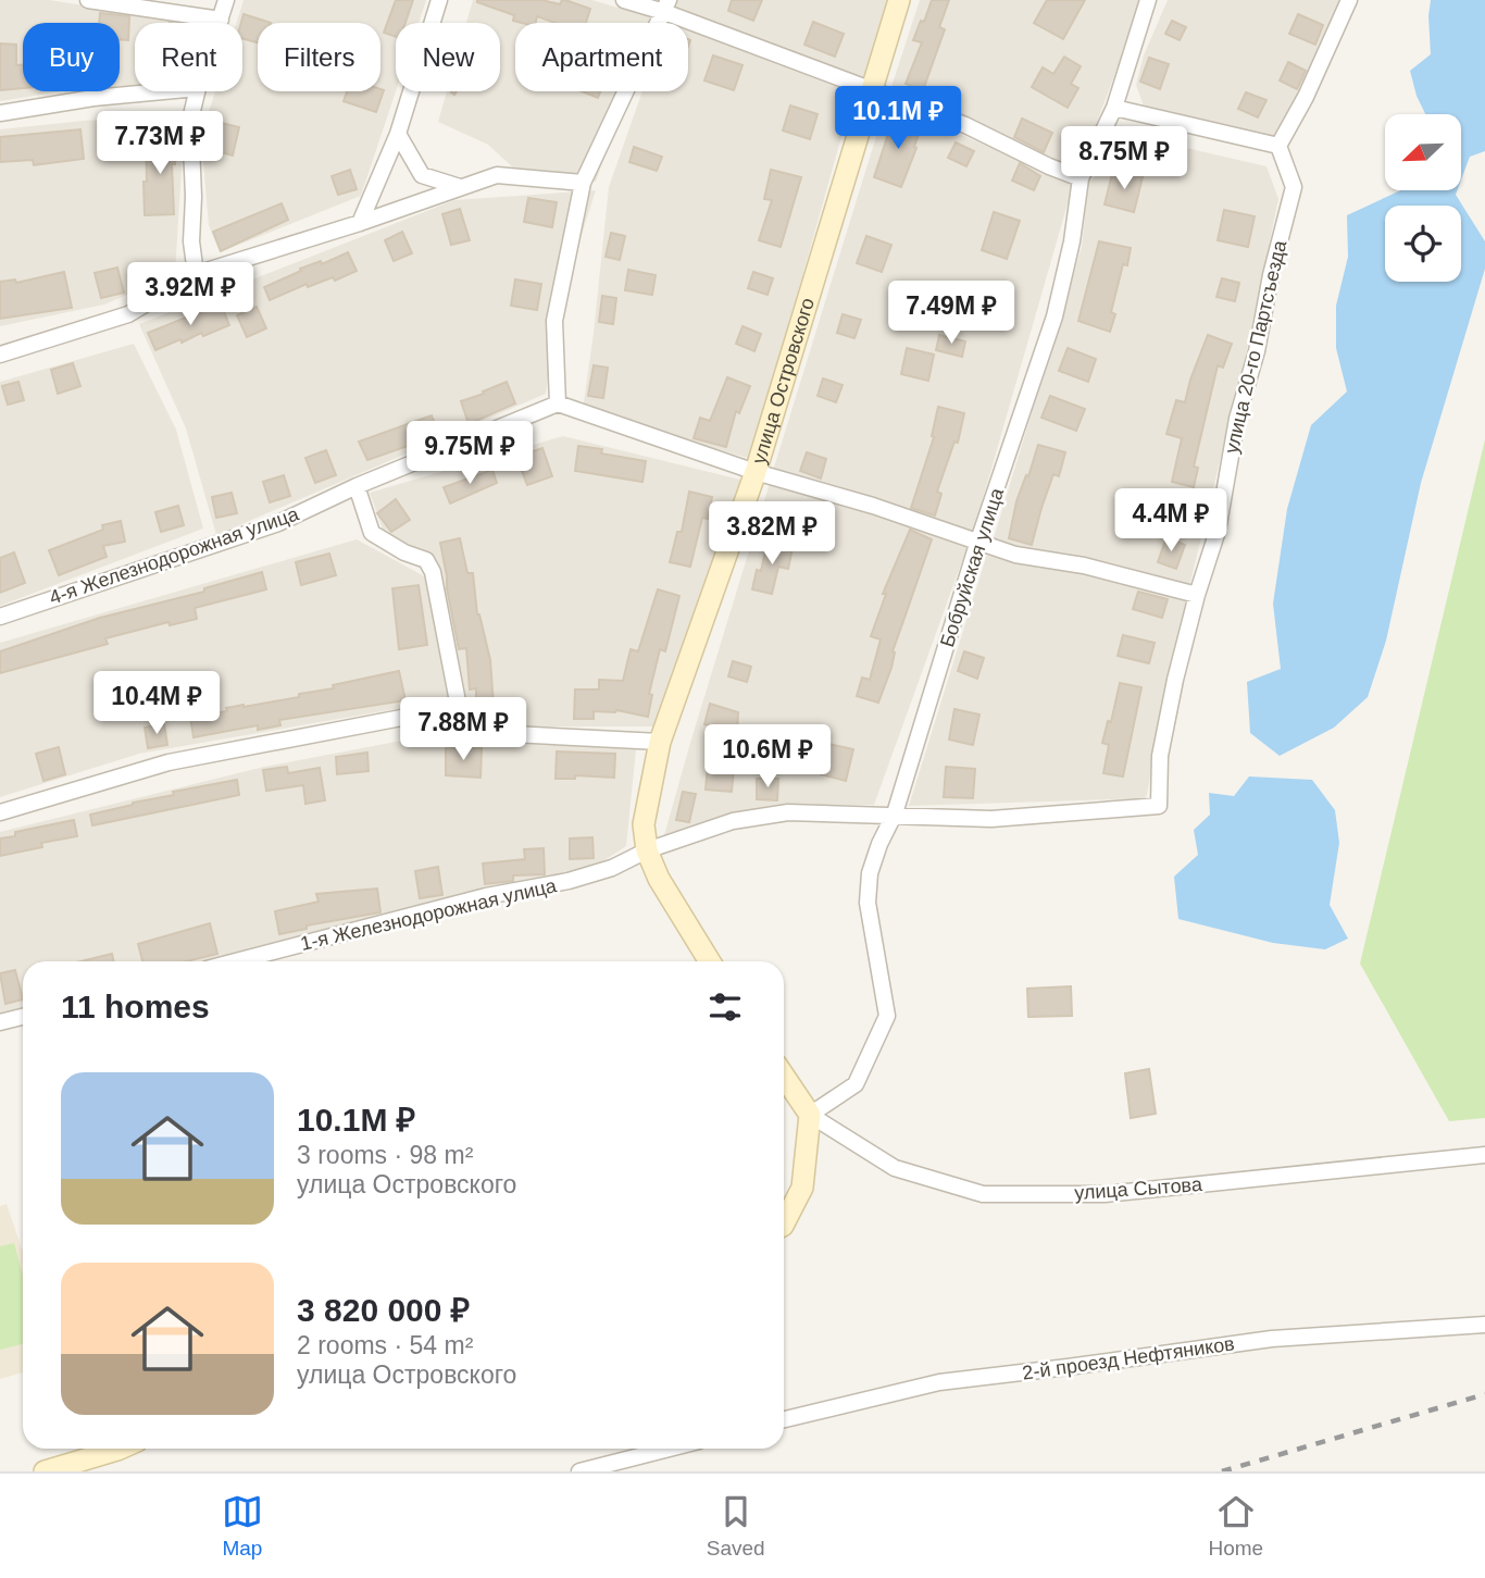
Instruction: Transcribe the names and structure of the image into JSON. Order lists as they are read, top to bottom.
{
  "streets": {
    "street": [
      "улица 20-го Партсъезда",
      "улица Островского",
      "4-я Железнодорожная улица",
      "Бобруйская улица",
      "1-я Железнодорожная улица",
      "улица Сытова",
      "2-й проезд Нефтяников"
    ]
  },
  "crossings": [
    ["улица 20-го Партсъезда", "Бобруйская улица"],
    ["улица 20-го Партсъезда", "1-я Железнодорожная улица"],
    ["улица Островского", "1-я Железнодорожная улица"],
    ["Бобруйская улица", "1-я Железнодорожная улица"],
    ["Бобруйская улица", "улица Сытова"]
  ],
  "north": "bottom left",
  "page": {
    "chip": [
      "Buy",
      "Rent",
      "Filters",
      "New",
      "Apartment"
    ],
    "price": [
      "10.1M ₽",
      "7.73M ₽",
      "8.75M ₽",
      "3.92M ₽",
      "7.49M ₽",
      "9.75M ₽",
      "4.4M ₽",
      "3.82M ₽",
      "10.4M ₽",
      "7.88M ₽",
      "10.6M ₽"
    ],
    "heading": "11 homes",
    "list": [
      {
        "name": "10.1M ₽",
        "note": "3 rooms · 98 m² · улица Островского"
      },
      {
        "name": "3 820 000 ₽",
        "note": "2 rooms · 54 m² · улица Островского"
      }
    ],
    "tabs": ["Map", "Saved", "Home"]
  }
}
